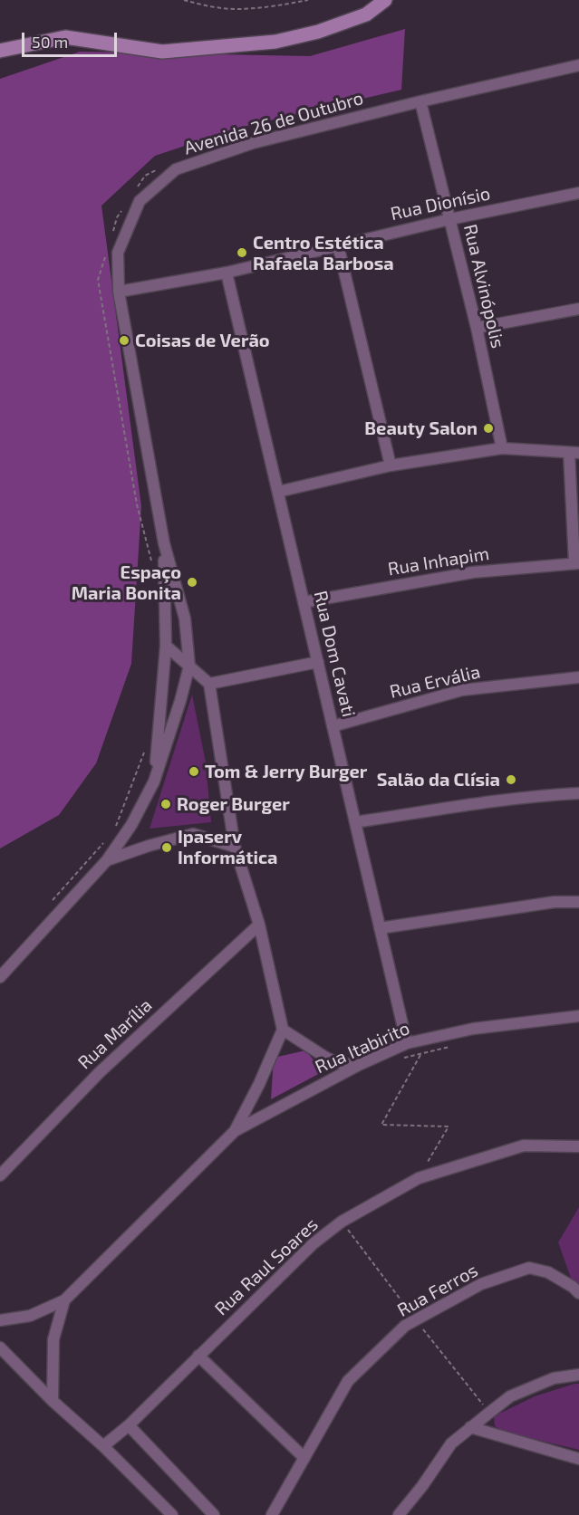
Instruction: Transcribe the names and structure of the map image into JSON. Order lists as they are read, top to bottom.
{
  "streets": {
    "street": [
      "Avenida 26 de Outubro",
      "Rua Dionísio",
      "Rua Alvinópolis",
      "Rua Inhapim",
      "Rua Dom Cavati",
      "Rua Ervália",
      "Rua Marília",
      "Rua Itabirito",
      "Rua Raul Soares",
      "Rua Ferros"
    ]
  },
  "crossings": [
    ["Avenida 26 de Outubro", "Rua Dionísio"],
    ["Avenida 26 de Outubro", "Rua Alvinópolis"],
    ["Rua Dionísio", "Rua Alvinópolis"],
    ["Rua Dionísio", "Rua Dom Cavati"],
    ["Rua Inhapim", "Rua Dom Cavati"],
    ["Rua Dom Cavati", "Rua Ervália"],
    ["Rua Dom Cavati", "Rua Itabirito"]
  ],
  "places": [
    "Centro Estética Rafaela Barbosa",
    "Coisas de Verão",
    "Beauty Salon",
    "Espaço Maria Bonita",
    "Tom & Jerry Burger",
    "Salão da Clísia",
    "Roger Burger",
    "Ipaserv Informática"
  ],
  "scale_bar": "50 m"
}
